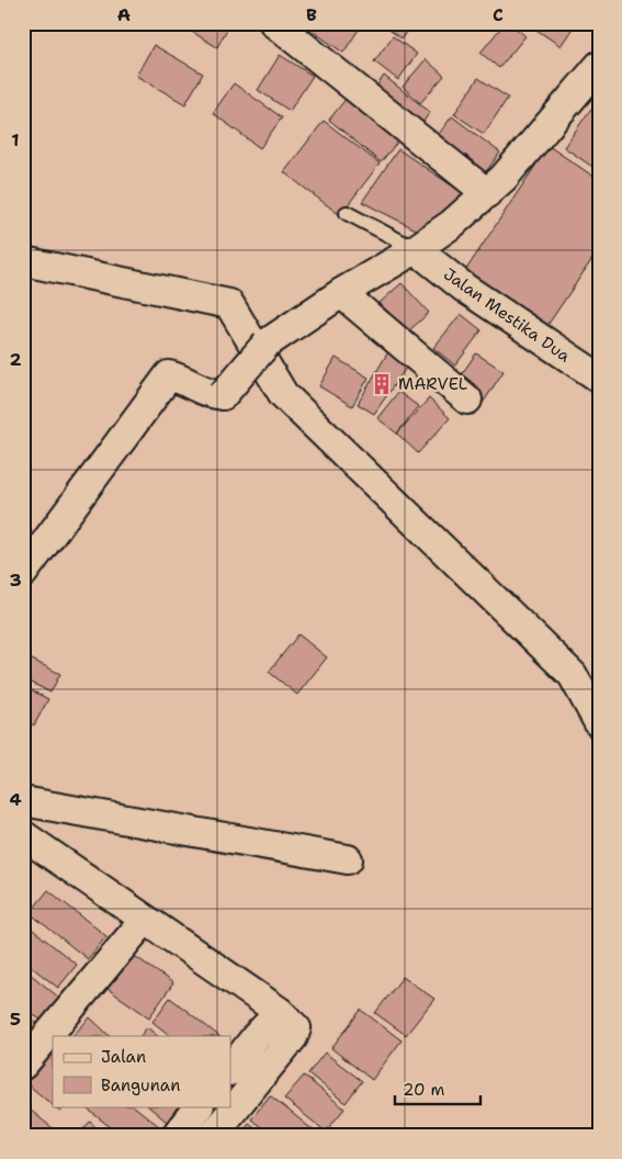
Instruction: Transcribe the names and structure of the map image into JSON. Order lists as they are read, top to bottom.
{
  "streets": {
    "street": ["Jalan Mestika Dua"]
  },
  "places": {
    "building": ["MARVEL"]
  },
  "legend": ["Jalan", "Bangunan"],
  "scale_bar": "20 m",
  "grid": {
    "columns": ["A", "B", "C"],
    "rows": [
      "1",
      "2",
      "3",
      "4",
      "5"
    ]
  }
}
